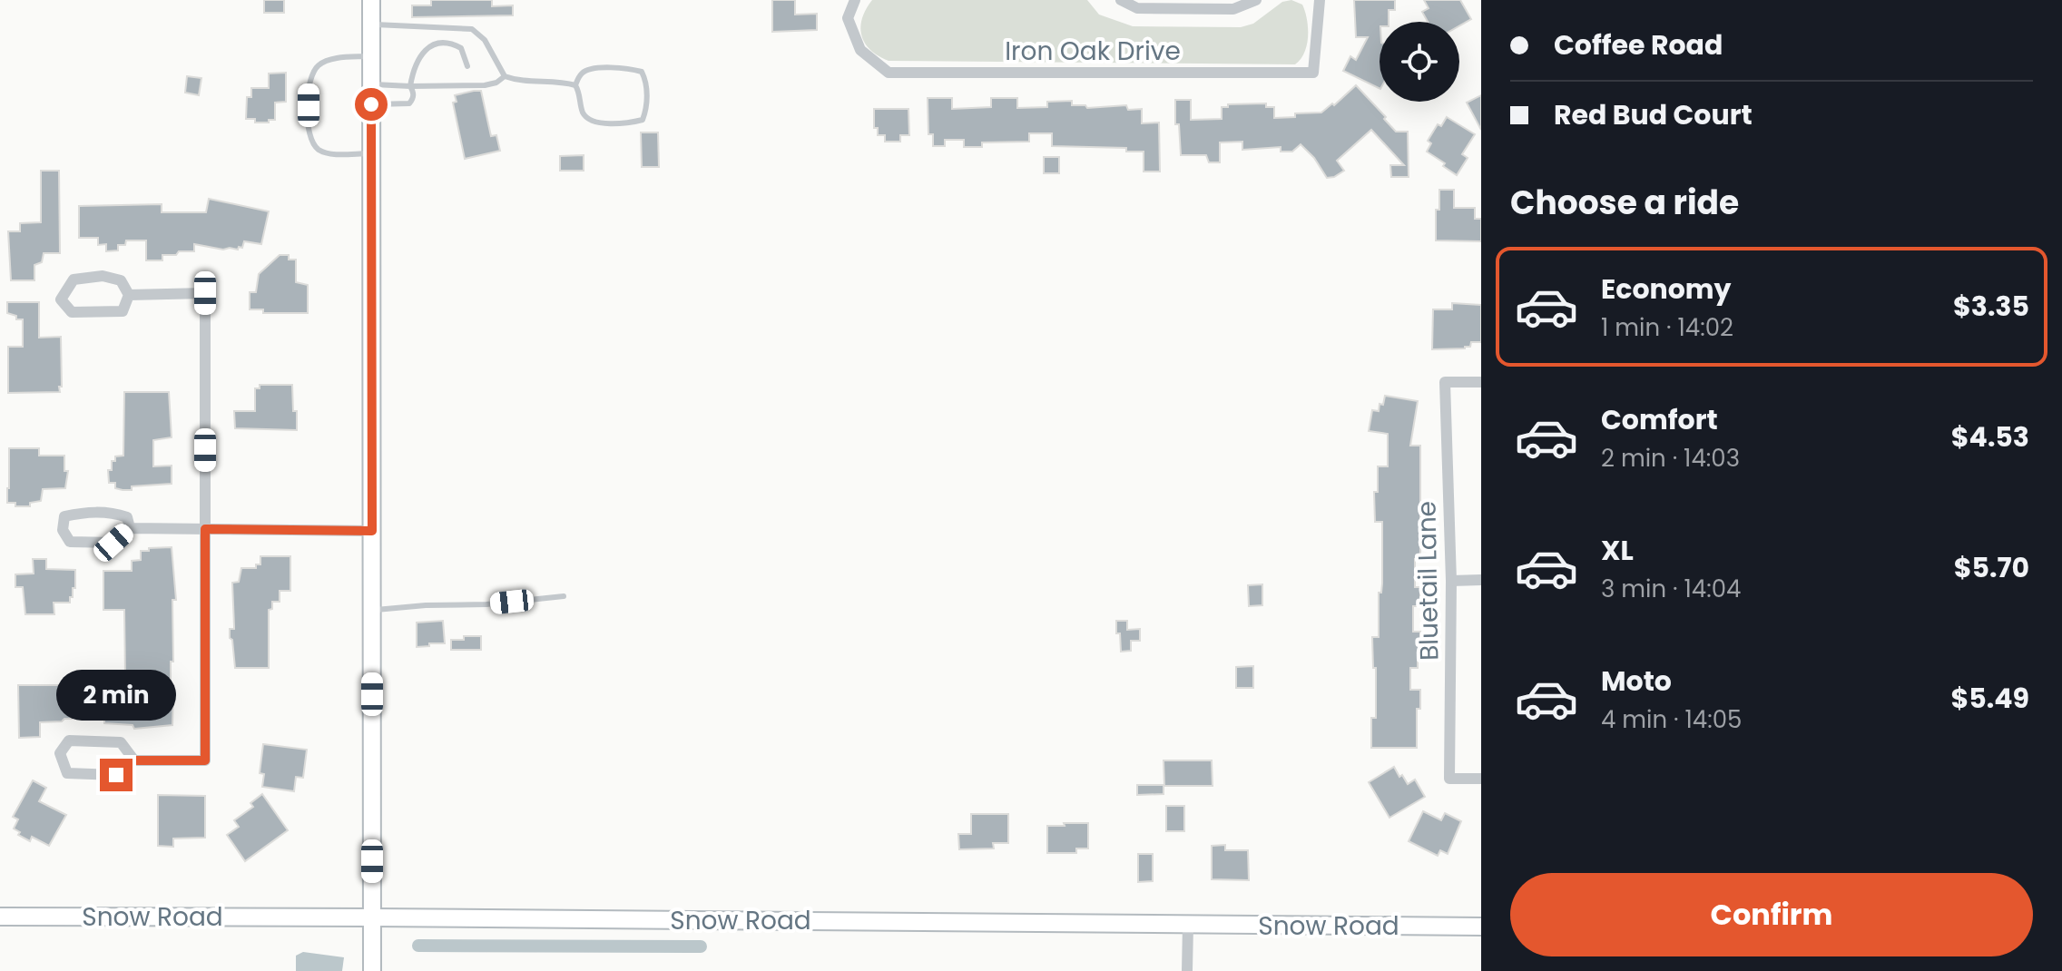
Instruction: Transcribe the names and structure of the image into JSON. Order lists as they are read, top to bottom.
{
  "streets": {
    "main road": ["Snow Road"],
    "street": ["Iron Oak Drive", "Bluetail Lane"]
  },
  "page": {
    "banner": ["Coffee Road", "Red Bud Court"],
    "heading": "Choose a ride",
    "list": [
      {
        "name": "Economy",
        "note": "1 min · 14:02",
        "value": "$3.35"
      },
      {
        "name": "Comfort",
        "note": "2 min · 14:03",
        "value": "$4.53"
      },
      {
        "name": "XL",
        "note": "3 min · 14:04",
        "value": "$5.70"
      },
      {
        "name": "Moto",
        "note": "4 min · 14:05",
        "value": "$5.49"
      }
    ],
    "bubble": "2 min",
    "buttons": "Confirm"
  }
}
